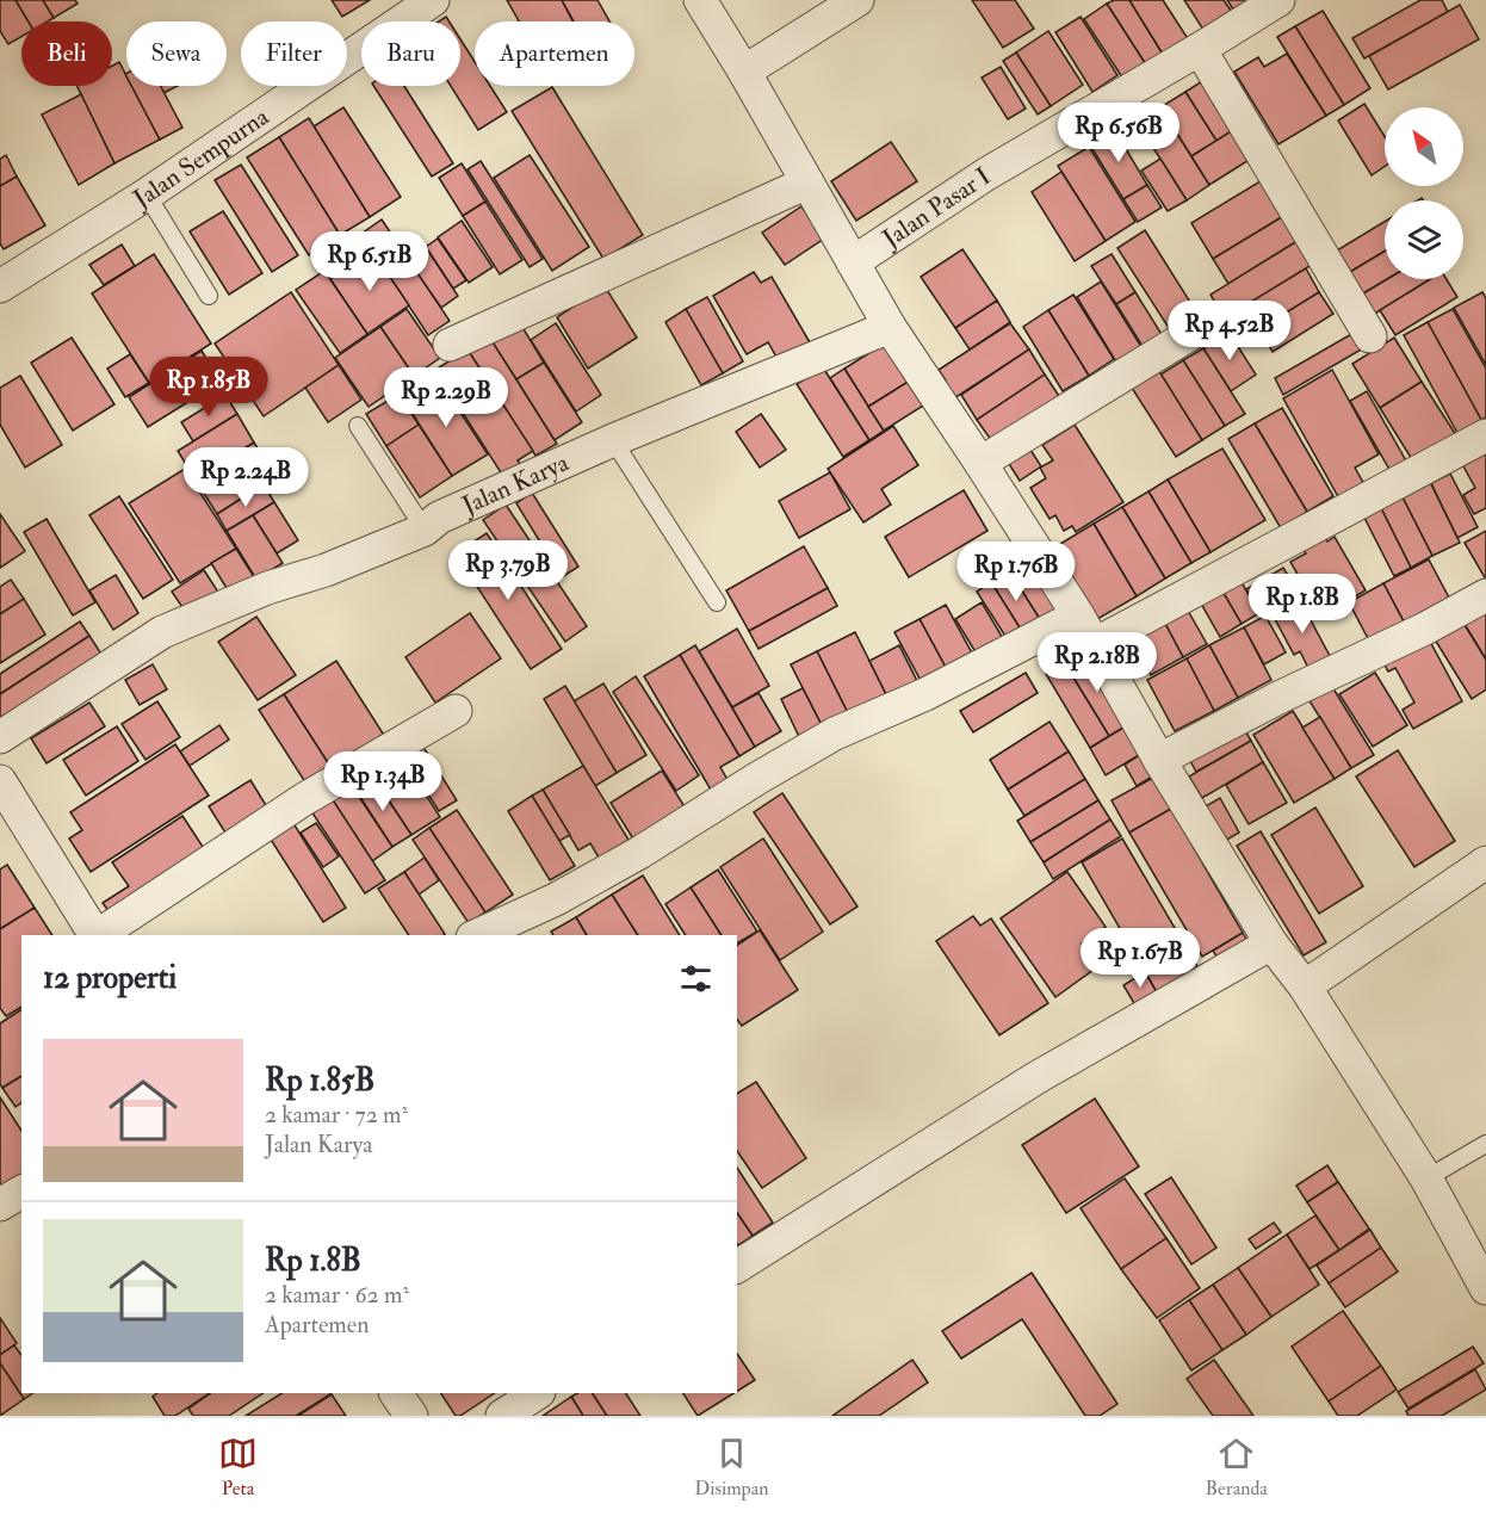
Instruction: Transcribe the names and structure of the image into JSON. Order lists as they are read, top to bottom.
{
  "streets": {
    "street": ["Jalan Sempurna", "Jalan Pasar I", "Jalan Karya"]
  },
  "north": "top left",
  "page": {
    "chip": [
      "Beli",
      "Sewa",
      "Filter",
      "Baru",
      "Apartemen"
    ],
    "price": [
      "Rp 6.56B",
      "Rp 6.51B",
      "Rp 4.52B",
      "Rp 1.85B",
      "Rp 2.29B",
      "Rp 2.24B",
      "Rp 3.79B",
      "Rp 1.76B",
      "Rp 1.8B",
      "Rp 2.18B",
      "Rp 1.34B",
      "Rp 1.67B"
    ],
    "heading": "12 properti",
    "list": [
      {
        "name": "Rp 1.85B",
        "note": "2 kamar · 72 m² · Jalan Karya"
      },
      {
        "name": "Rp 1.8B",
        "note": "2 kamar · 62 m² · Apartemen"
      }
    ],
    "tabs": ["Peta", "Disimpan", "Beranda"]
  }
}
